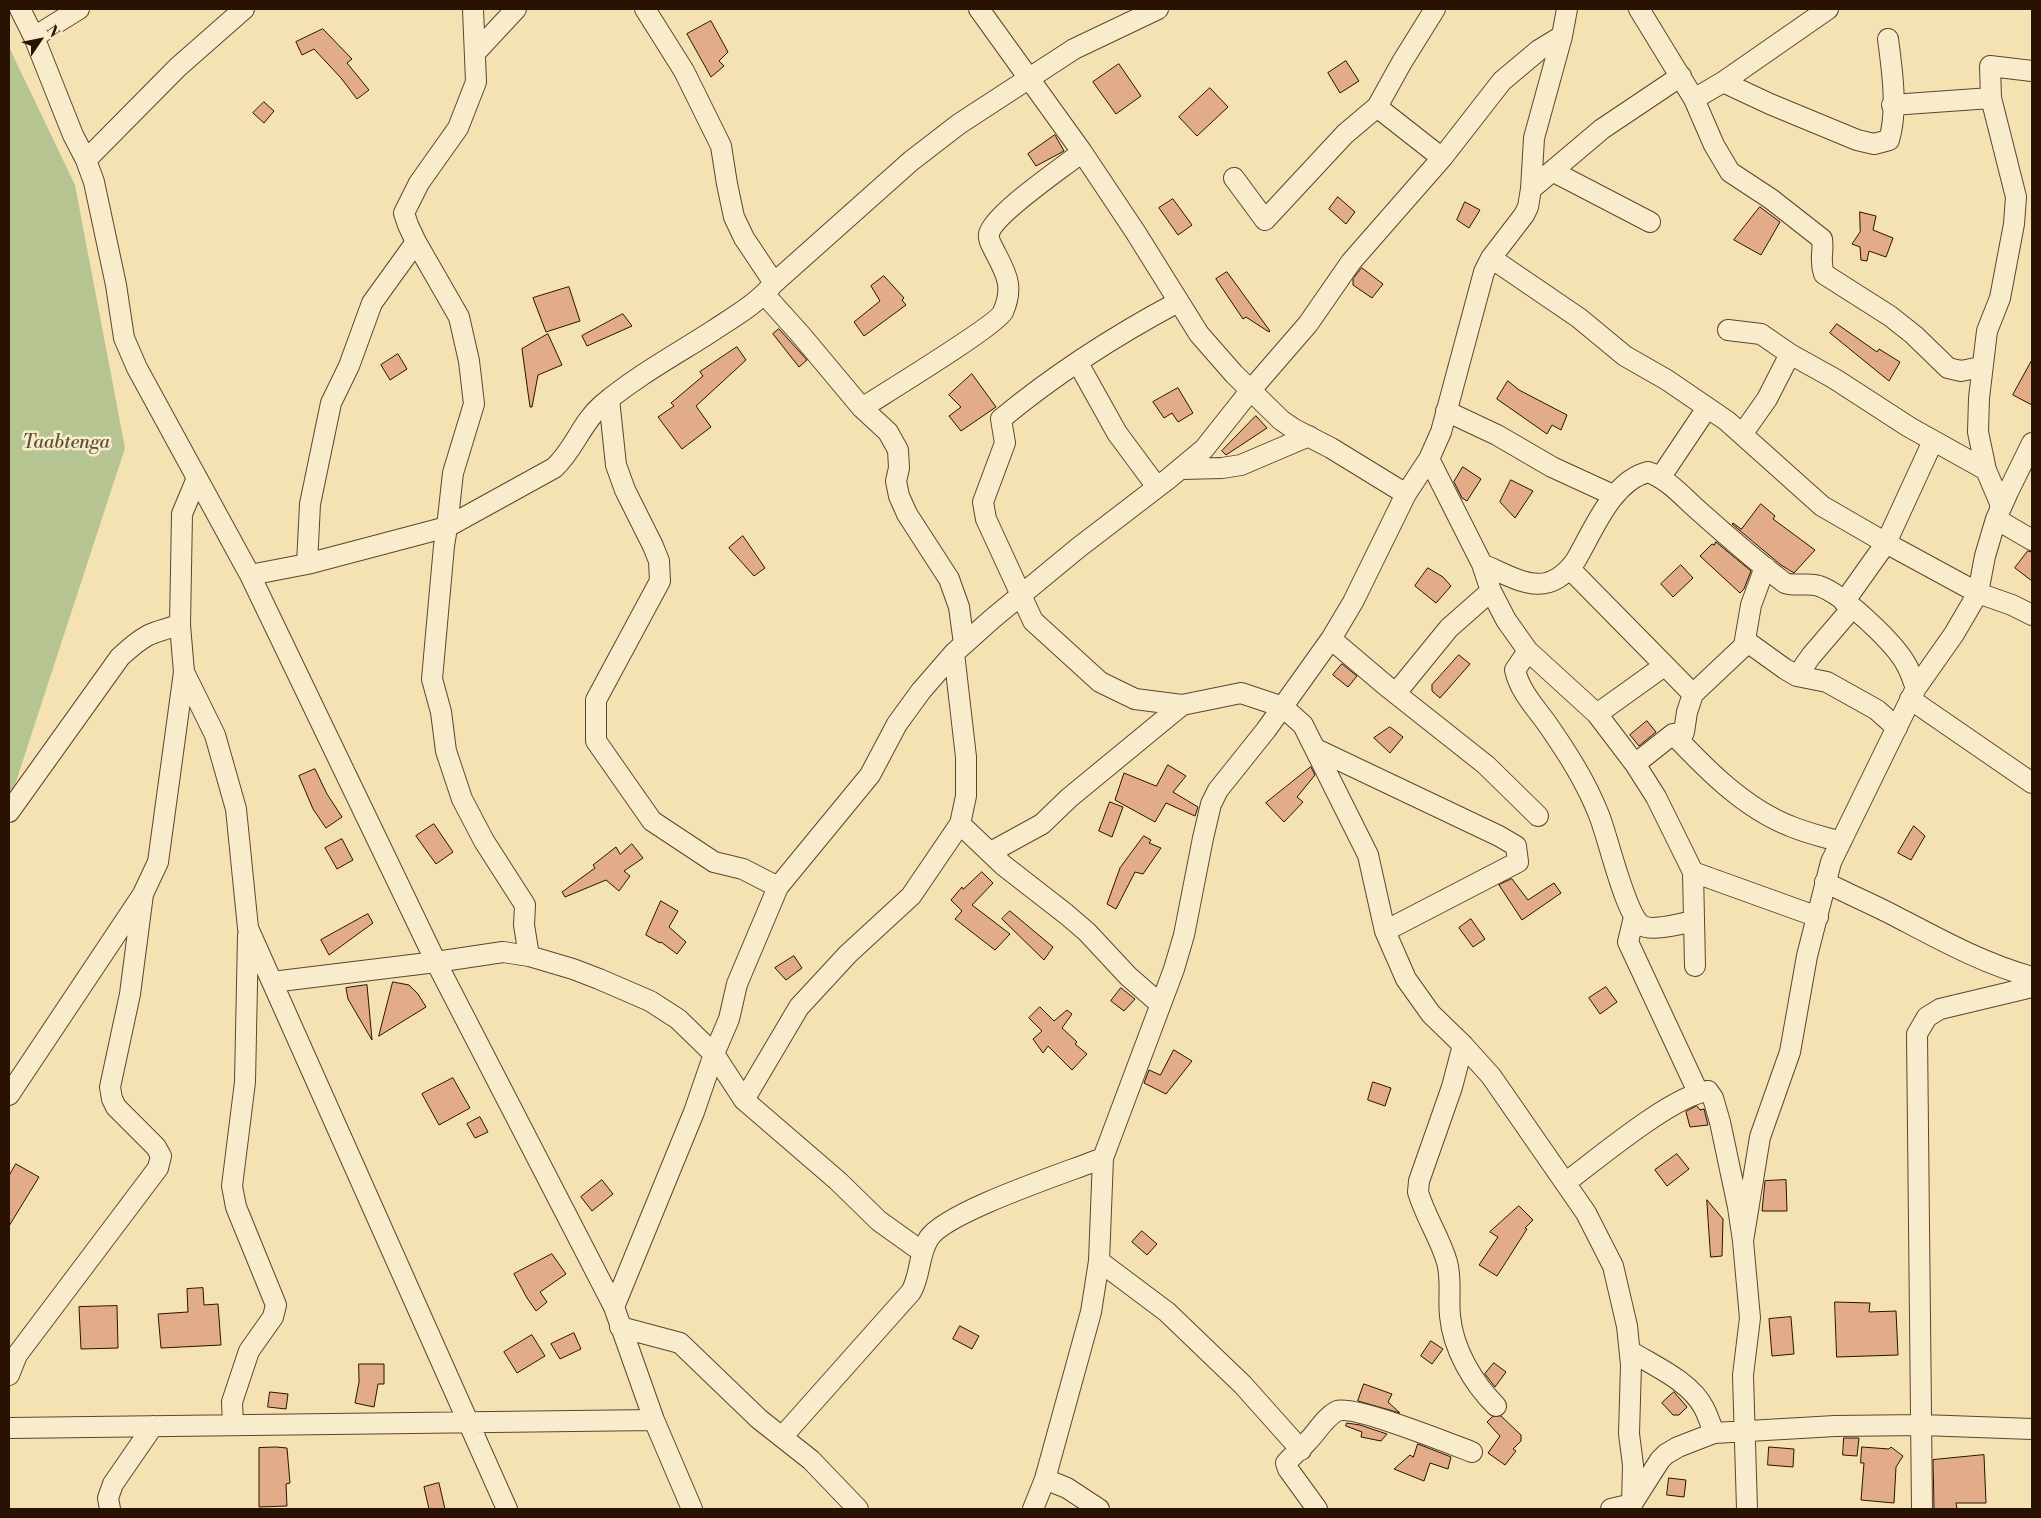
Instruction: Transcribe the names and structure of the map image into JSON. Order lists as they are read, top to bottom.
{
  "parks": ["Taabtenga"],
  "north": "top right"
}
